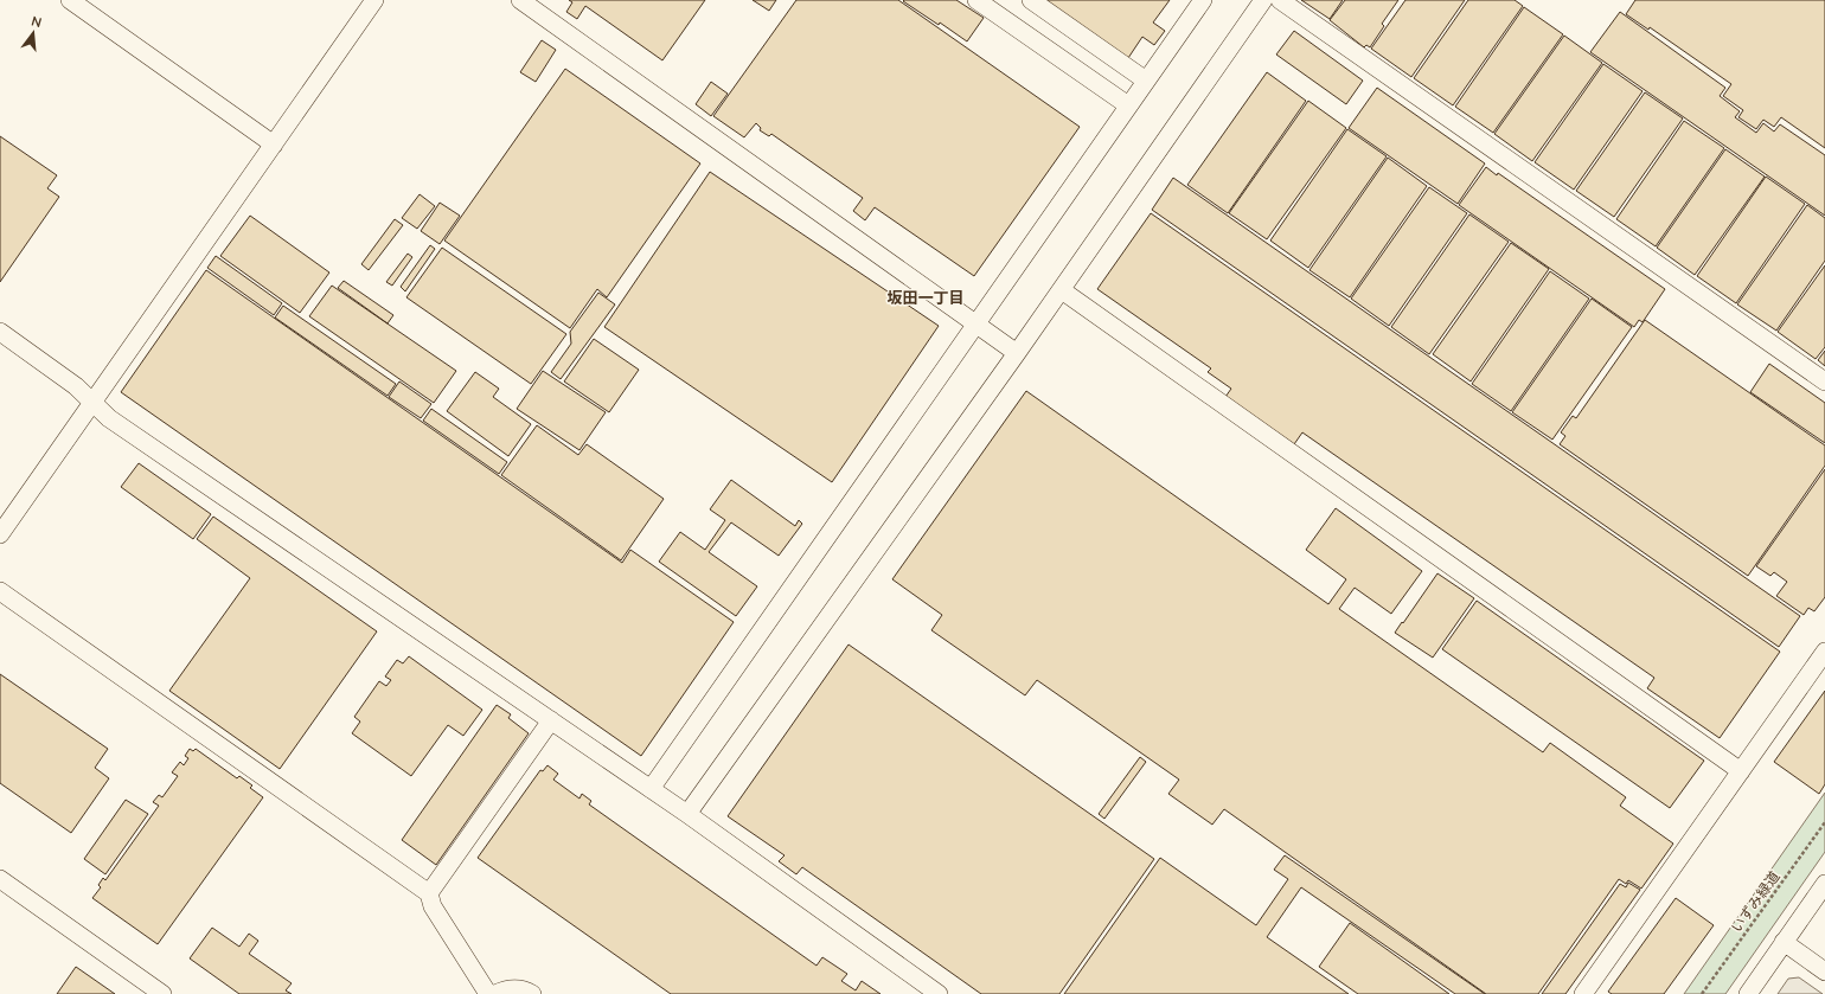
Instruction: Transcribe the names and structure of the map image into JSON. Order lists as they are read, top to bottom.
{
  "streets": {
    "path": ["いずみ緑道"]
  },
  "districts": ["坂田一丁目"],
  "north": "top"
}
